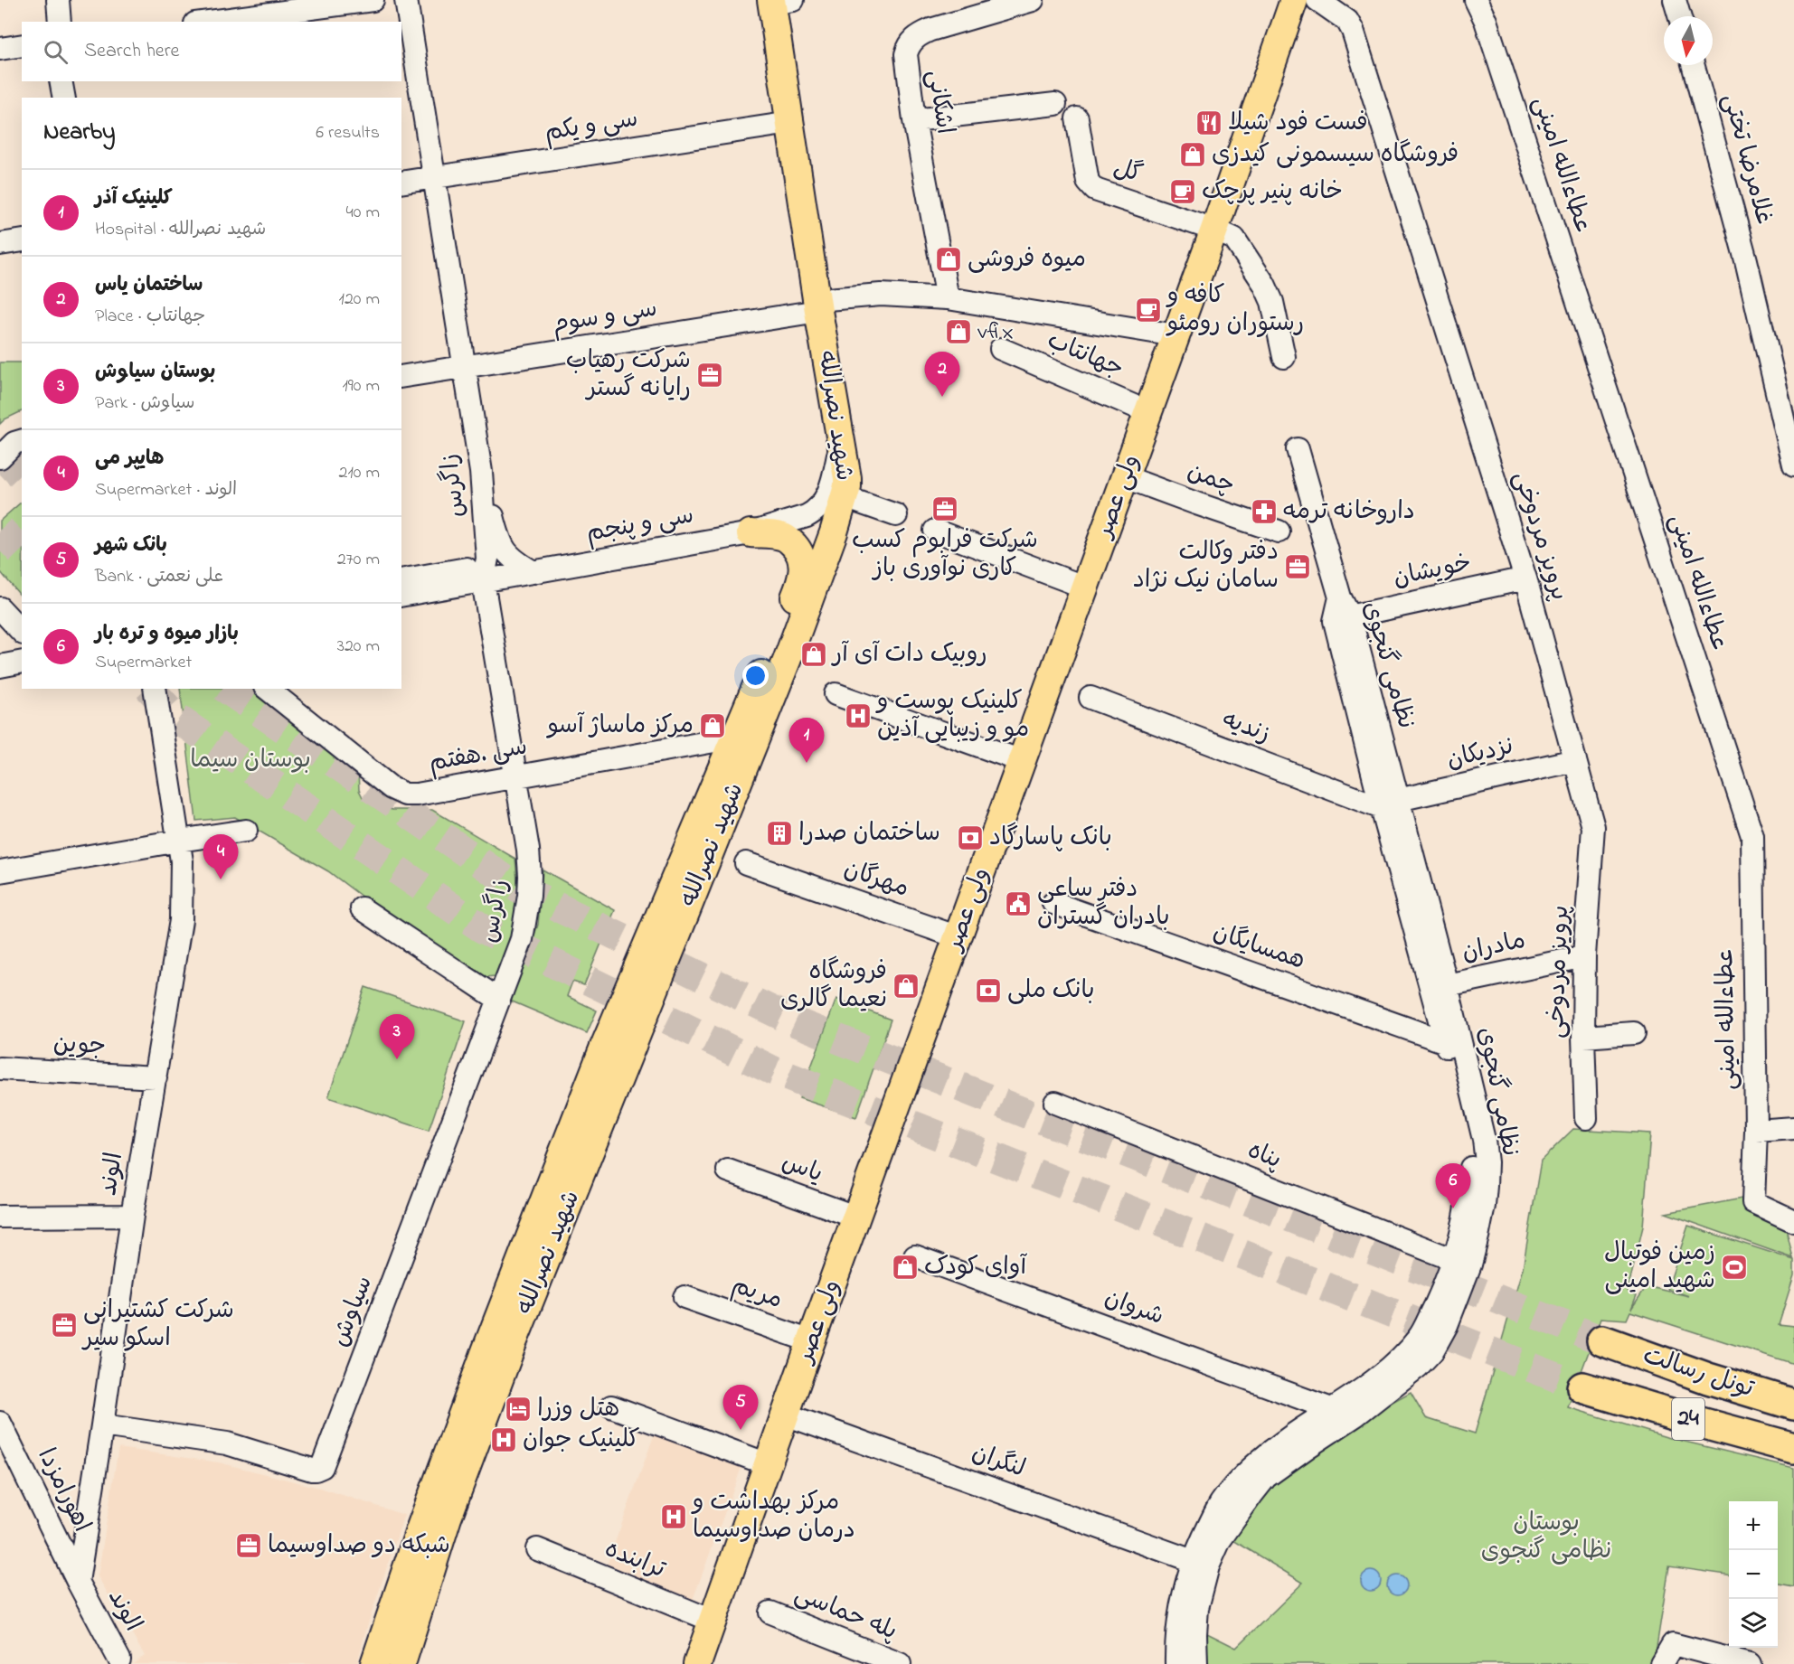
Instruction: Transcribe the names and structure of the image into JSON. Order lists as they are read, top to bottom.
{
  "streets": {
    "highway": ["تونل رسالت", "24"],
    "main road": ["شهید نصرالله", "ولی عصر"],
    "street": [
      "اشکانی",
      "سی و یکم",
      "غلامرضا تختی",
      "عطاءالله امینی",
      "گل",
      "سی و سوم",
      "جهانتاب",
      "چمن",
      "زاگرس",
      "سی و پنجم",
      "پرویز مردوخی",
      "خویشان",
      "نظامی گنجوی",
      "زندیه",
      "نزدیکان",
      "سی .هفتم",
      "مهرگان",
      "همسایگان",
      "مادران",
      "جوین",
      "پناه",
      "یاس",
      "الوند",
      "مریم",
      "شروان",
      "سیاوش",
      "لنگران",
      "اهورامزدا",
      "ترابنده",
      "پله حماسی"
    ]
  },
  "crossings": [
    ["اشکانی", "سی و سوم"],
    ["سی و یکم", "شهید نصرالله"],
    ["سی و یکم", "زاگرس"],
    ["گل", "ولی عصر"],
    ["سی و سوم", "شهید نصرالله"],
    ["سی و سوم", "زاگرس"],
    ["سی و سوم", "ولی عصر"],
    ["جهانتاب", "ولی عصر"],
    ["شهید نصرالله", "سی و پنجم"],
    ["شهید نصرالله", "سی .هفتم"],
    ["چمن", "ولی عصر"],
    ["زاگرس", "سی و پنجم"],
    ["زاگرس", "سی .هفتم"],
    ["زاگرس", "سیاوش"],
    ["ولی عصر", "مهرگان"],
    ["ولی عصر", "یاس"],
    ["ولی عصر", "مریم"],
    ["ولی عصر", "لنگران"],
    ["ولی عصر", "ترابنده"],
    ["پرویز مردوخی", "خویشان"],
    ["پرویز مردوخی", "نزدیکان"],
    ["پرویز مردوخی", "مادران"],
    ["خویشان", "نظامی گنجوی"],
    ["نظامی گنجوی", "زندیه"],
    ["نظامی گنجوی", "نزدیکان"],
    ["نظامی گنجوی", "همسایگان"],
    ["نظامی گنجوی", "مادران"],
    ["نظامی گنجوی", "پناه"],
    ["نظامی گنجوی", "شروان"],
    ["نظامی گنجوی", "لنگران"],
    ["زندیه", "نزدیکان"],
    ["جوین", "الوند"],
    ["الوند", "سیاوش"],
    ["الوند", "اهورامزدا"]
  ],
  "parks": ["بوستان سیما", "بوستان نظامی گنجوی"],
  "places": {
    "restaurant": ["فست فود شیلا"],
    "shop": [
      "فروشگاه سیسمونی کیدزی",
      "میوه فروشی",
      "vfix",
      "روبیک دات آی آر",
      "مرکز ماساژ آسو",
      "فروشگاه نعیما گالری",
      "آوای کودک"
    ],
    "cafe": ["خانه پنیر پرچک", "کافه و رستوران رومئو"],
    "office": [
      "شرکت رهیاب رایانه گستر",
      "شرکت فرابوم کسب کاری نوآوری باز",
      "دفتر وکالت سامان نیک نژاد",
      "شرکت کشتیرانی اسکو سیر",
      "شبکه دو صداوسیما"
    ],
    "pharmacy": ["داروخانه ترمه"],
    "hospital": ["کلینیک پوست و مو و زیبایی آذین", "کلینیک جوان", "مرکز بهداشت و درمان صداوسیما"],
    "building": ["ساختمان صدرا"],
    "bank": ["بانک پاسارگاد", "بانک ملی"],
    "public building": ["دفتر ساعی بادران گستران"],
    "sports": ["زمین فوتبال شهید امینی"],
    "hotel": ["هتل وزرا"]
  },
  "north": "bottom",
  "page": {
    "search": "Search here",
    "heading": ["Nearby", "6 results"],
    "list": [
      {
        "mark": "1",
        "name": "کلینیک آذر",
        "note": "Hospital · شهید نصرالله",
        "value": "40 m"
      },
      {
        "mark": "2",
        "name": "ساختمان یاس",
        "note": "Place · جهانتاب",
        "value": "120 m"
      },
      {
        "mark": "3",
        "name": "بوستان سیاوش",
        "note": "Park · سیاوش",
        "value": "190 m"
      },
      {
        "mark": "4",
        "name": "هایپر می",
        "note": "Supermarket · الوند",
        "value": "210 m"
      },
      {
        "mark": "5",
        "name": "بانک شهر",
        "note": "Bank · علی نعمتی",
        "value": "270 m"
      },
      {
        "mark": "6",
        "name": "بازار میوه و تره بار",
        "note": "Supermarket",
        "value": "320 m"
      }
    ],
    "pins": [
      "2",
      "1",
      "4",
      "3",
      "6",
      "5"
    ],
    "map_buttons": ["+", "−"]
  }
}
